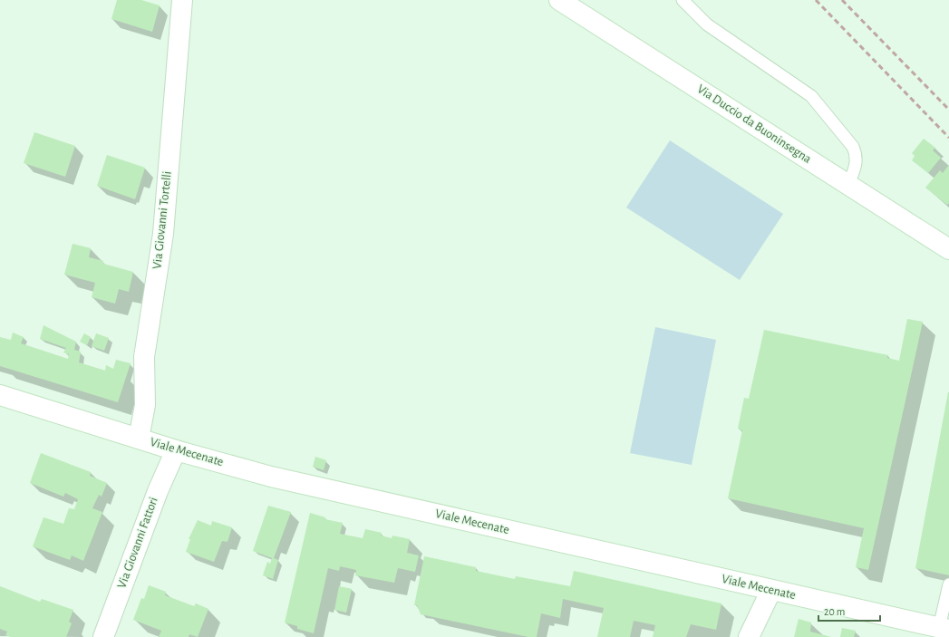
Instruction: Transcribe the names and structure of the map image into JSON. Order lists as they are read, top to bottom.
{
  "streets": {
    "main road": [
      "Via Duccio da Buoninsegna",
      "Via Giovanni Tortelli",
      "Viale Mecenate",
      "Via Giovanni Fattori"
    ]
  },
  "crossings": [
    ["Via Giovanni Tortelli", "Viale Mecenate"],
    ["Viale Mecenate", "Via Giovanni Fattori"]
  ],
  "scale_bar": "20 m"
}
